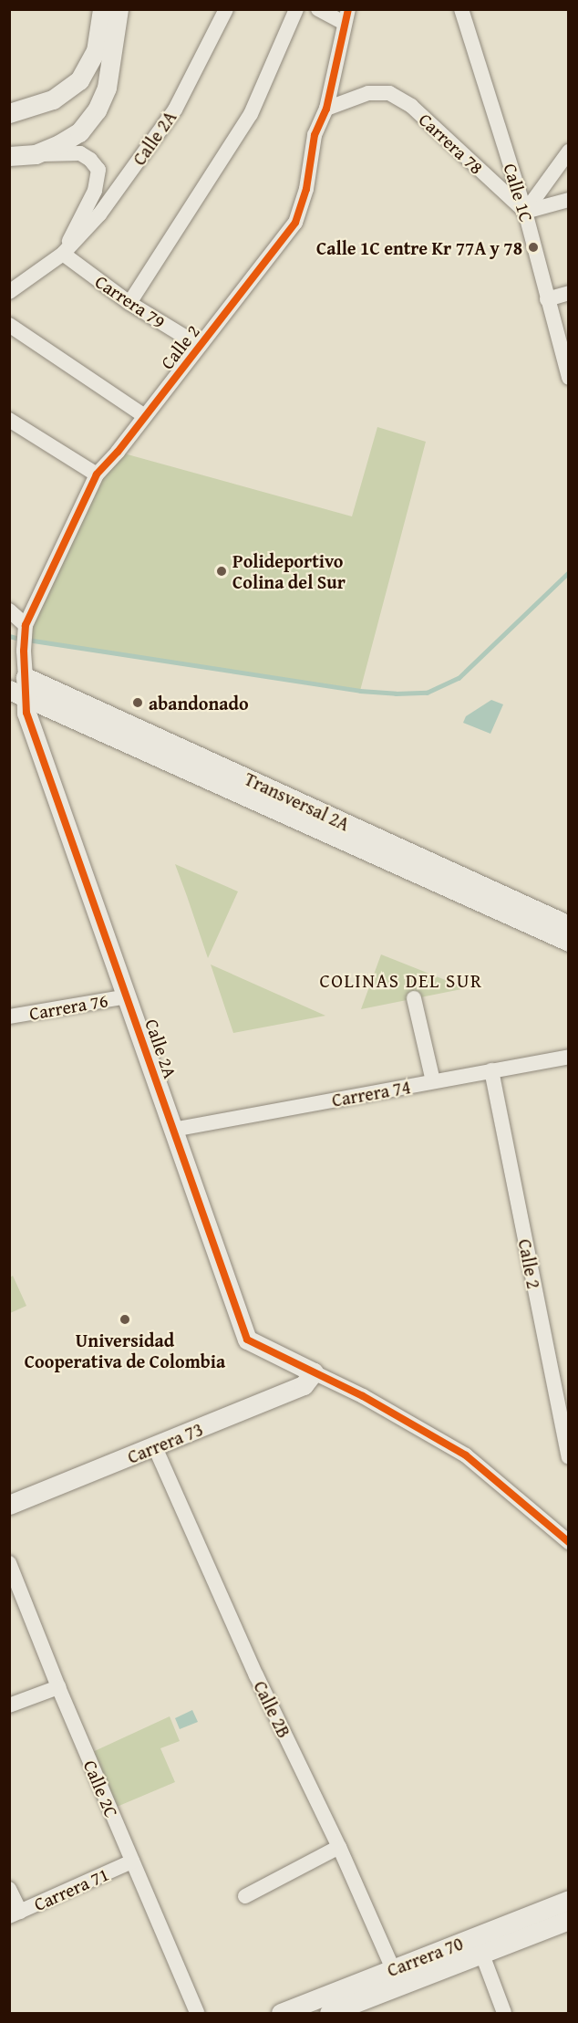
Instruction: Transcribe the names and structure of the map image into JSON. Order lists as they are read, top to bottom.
{
  "streets": {
    "street": [
      "Calle 2A",
      "Carrera 78",
      "Calle 1C",
      "Carrera 79",
      "Calle 2",
      "Transversal 2A",
      "Carrera 76",
      "Carrera 74",
      "Carrera 73",
      "Calle 2B",
      "Calle 2C",
      "Carrera 71",
      "Carrera 70"
    ]
  },
  "crossings": [
    ["Calle 2A", "Carrera 79"],
    ["Calle 2A", "Calle 2"],
    ["Calle 2A", "Transversal 2A"],
    ["Calle 2A", "Carrera 76"],
    ["Calle 2A", "Carrera 74"],
    ["Calle 2A", "Carrera 73"],
    ["Carrera 78", "Calle 1C"],
    ["Carrera 78", "Calle 2"],
    ["Carrera 79", "Calle 2"],
    ["Calle 2", "Transversal 2A"],
    ["Calle 2", "Carrera 74"],
    ["Carrera 73", "Calle 2B"],
    ["Calle 2B", "Carrera 70"],
    ["Calle 2C", "Carrera 71"]
  ],
  "districts": ["COLINAS DEL SUR"],
  "places": [
    "Calle 1C entre Kr 77A y 78",
    "Polideportivo Colina del Sur",
    "abandonado",
    "Universidad Cooperativa de Colombia"
  ]
}
